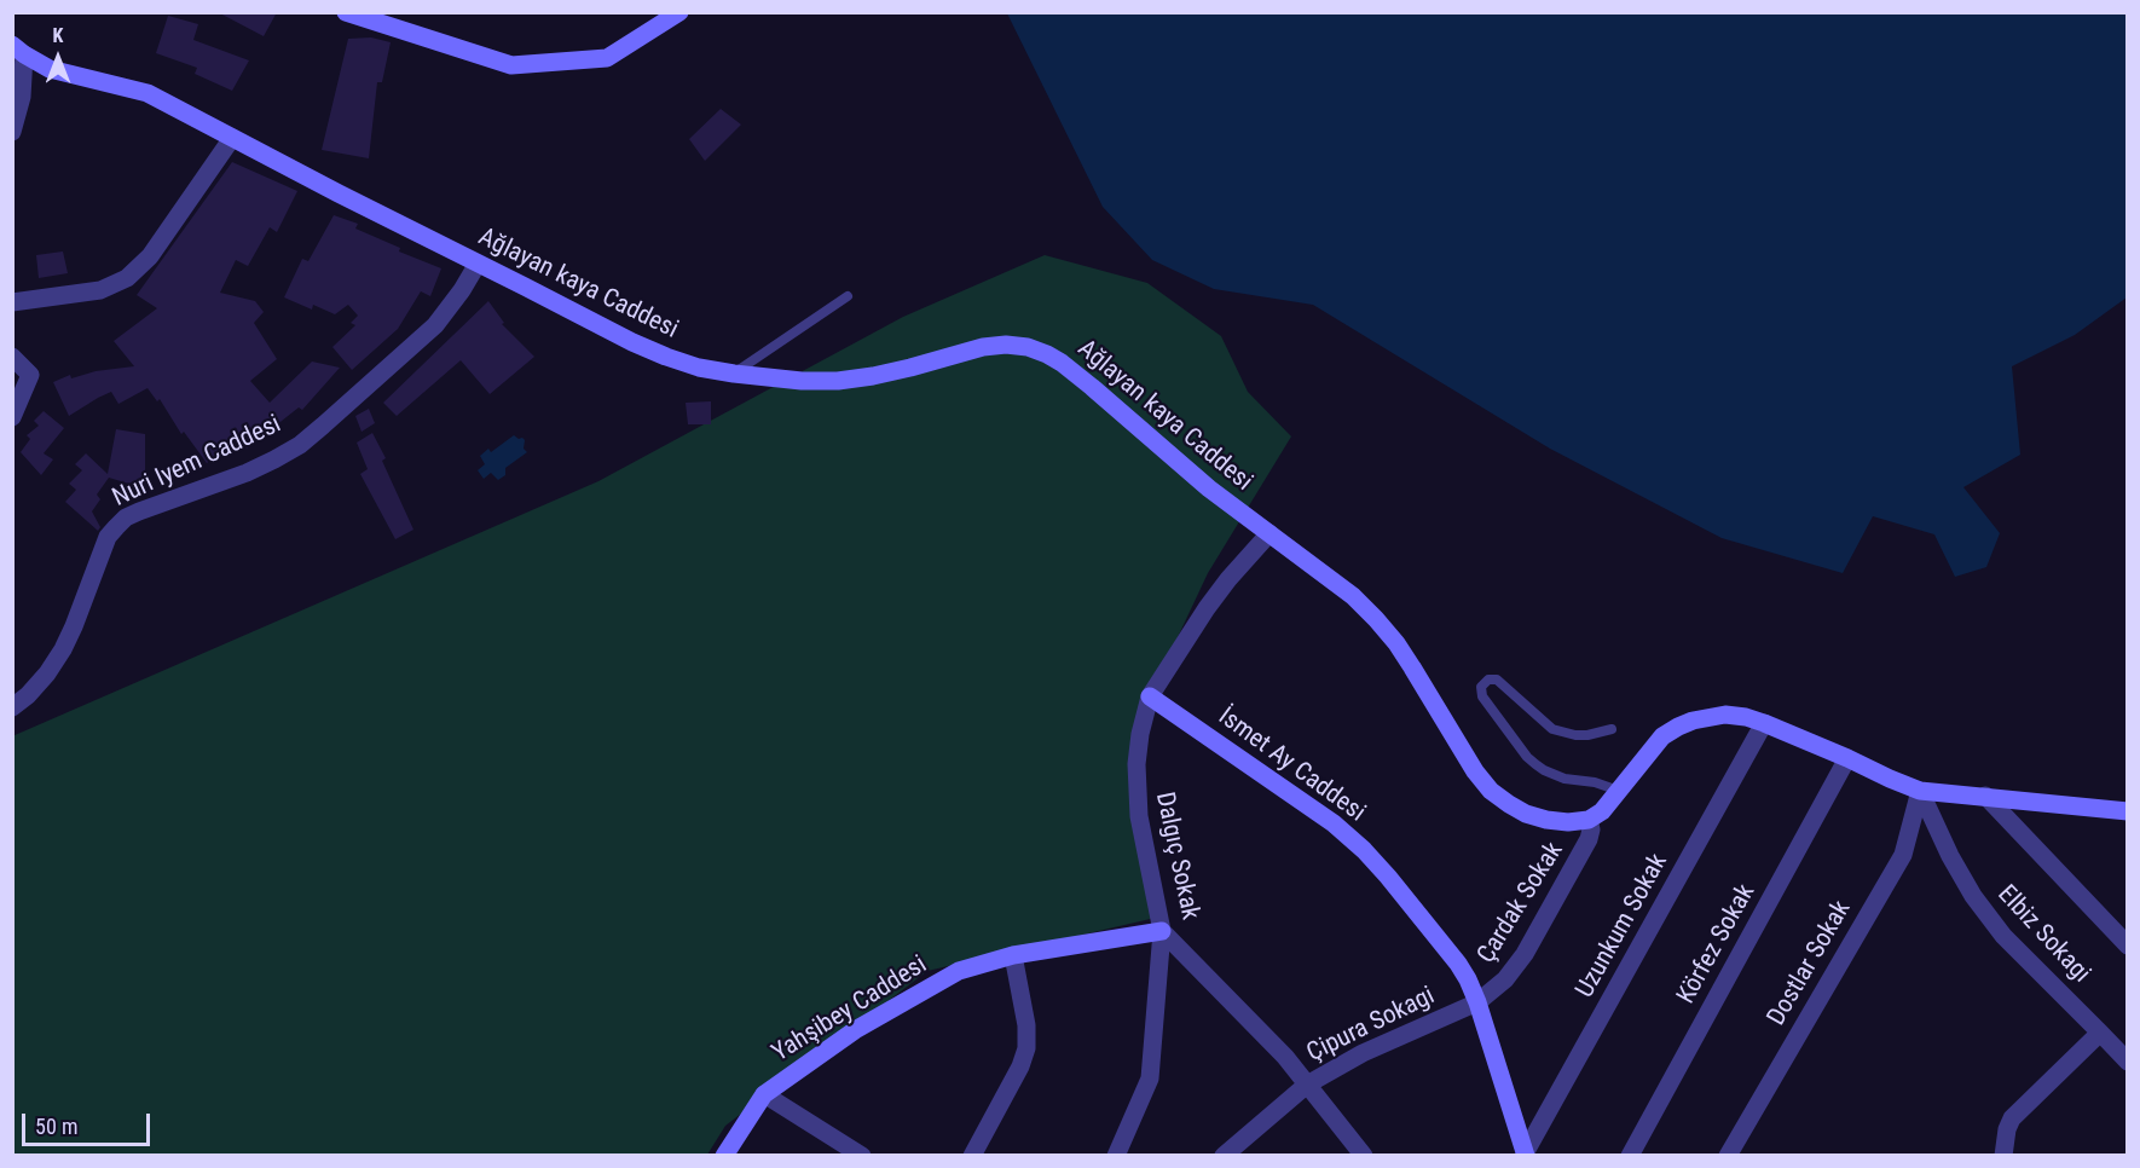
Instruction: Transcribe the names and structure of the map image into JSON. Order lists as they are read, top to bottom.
{
  "streets": {
    "street": [
      "Ağlayan kaya Caddesi",
      "Nuri Iyem Caddesi",
      "İsmet Ay Caddesi",
      "Dalgıç Sokak",
      "Çardak Sokak",
      "Uzunkum Sokak",
      "Elbiz Sokagi",
      "Körfez Sokak",
      "Dostlar Sokak",
      "Yahşibey Caddesi",
      "Çipura Sokagi"
    ]
  },
  "crossings": [
    ["Ağlayan kaya Caddesi", "Nuri Iyem Caddesi"],
    ["Ağlayan kaya Caddesi", "Dalgıç Sokak"],
    ["Ağlayan kaya Caddesi", "Çardak Sokak"],
    ["İsmet Ay Caddesi", "Dalgıç Sokak"],
    ["İsmet Ay Caddesi", "Çardak Sokak"],
    ["İsmet Ay Caddesi", "Uzunkum Sokak"],
    ["İsmet Ay Caddesi", "Çipura Sokagi"],
    ["Dalgıç Sokak", "Yahşibey Caddesi"],
    ["Dalgıç Sokak", "Çipura Sokagi"],
    ["Çardak Sokak", "Çipura Sokagi"],
    ["Elbiz Sokagi", "Dostlar Sokak"]
  ],
  "scale_bar": "50 m",
  "north": "top"
}
